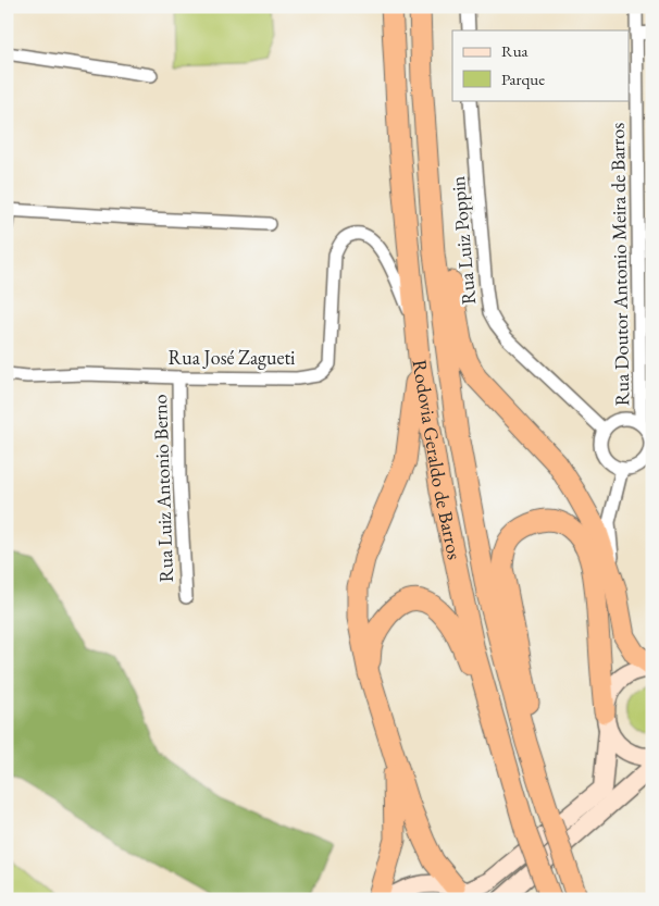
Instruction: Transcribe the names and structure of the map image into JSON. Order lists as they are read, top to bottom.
{
  "streets": {
    "highway": ["Rodovia Geraldo de Barros"],
    "street": [
      "Rua Luiz Poppin",
      "Rua Doutor Antonio Meira de Barros",
      "Rua José Zagueti",
      "Rua Luiz Antonio Berno"
    ]
  },
  "crossings": [
    ["Rua Luiz Poppin", "Rua Doutor Antonio Meira de Barros"],
    ["Rua José Zagueti", "Rodovia Geraldo de Barros"],
    ["Rua José Zagueti", "Rua Luiz Antonio Berno"]
  ],
  "legend": ["Rua", "Parque"]
}
